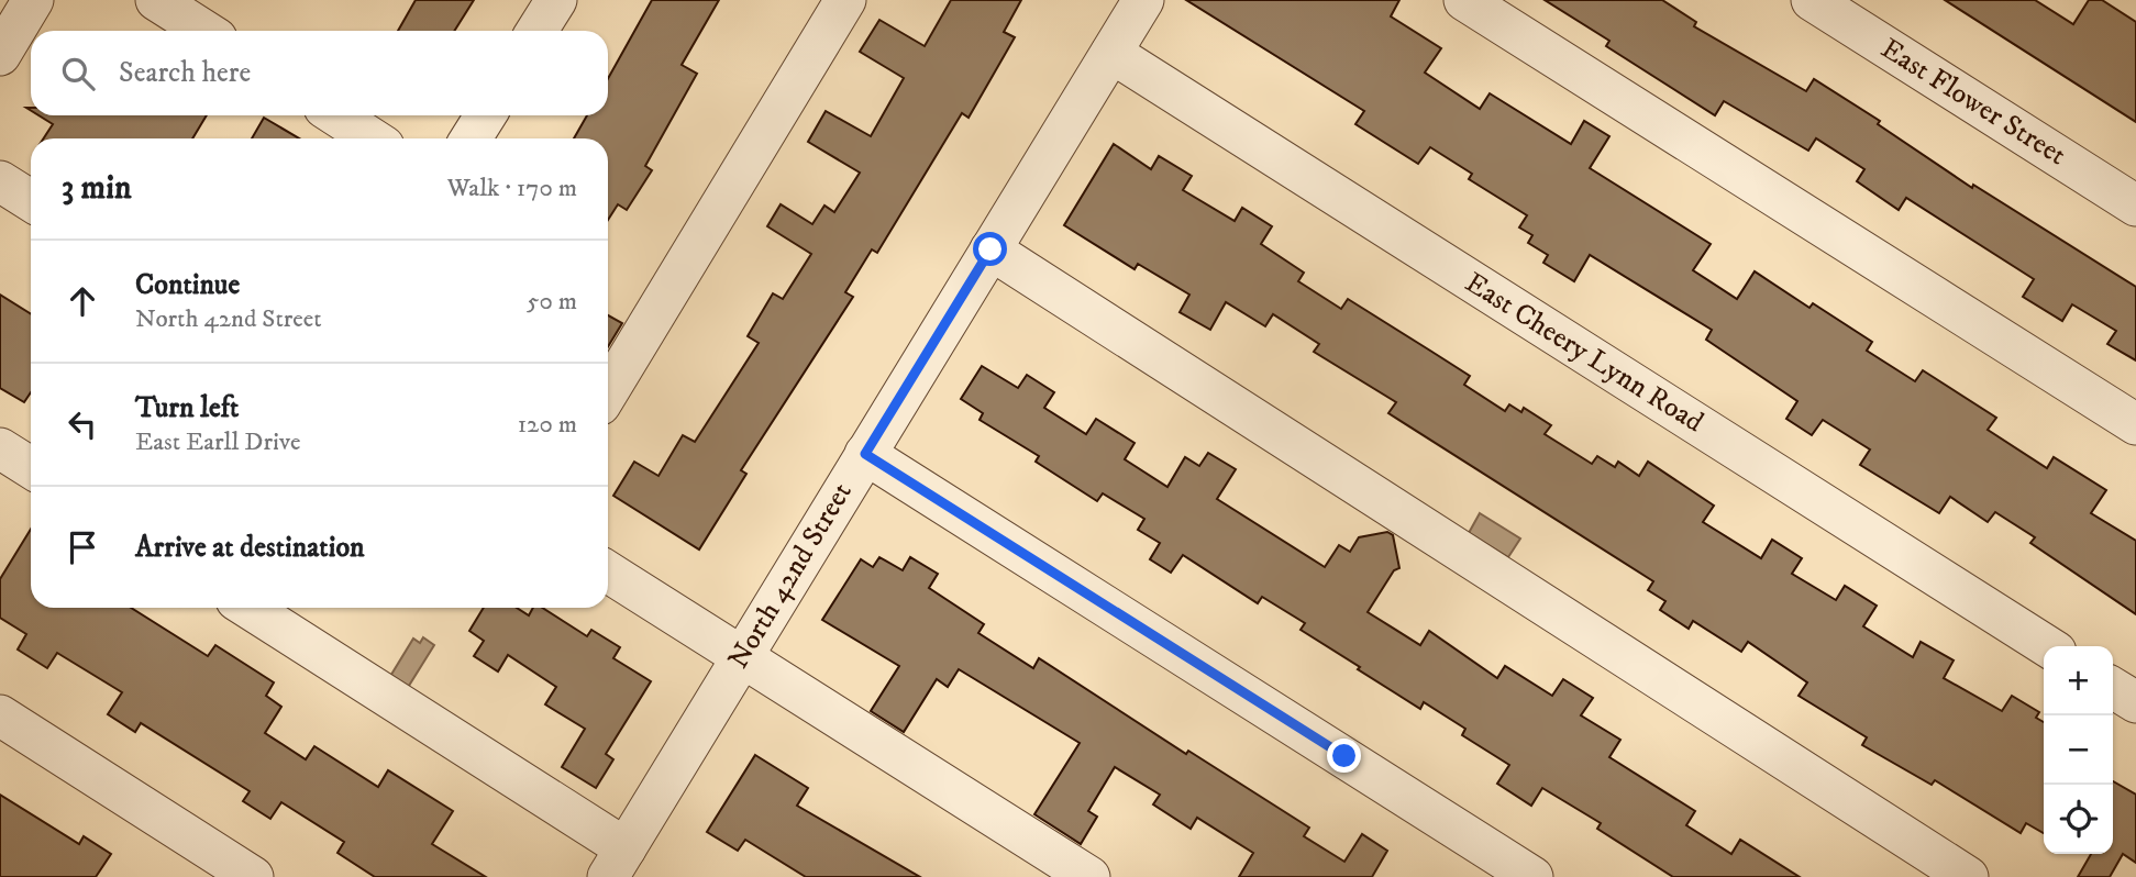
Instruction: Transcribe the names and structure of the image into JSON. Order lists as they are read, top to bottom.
{
  "streets": {
    "street": ["East Flower Street", "East Cheery Lynn Road", "North 42nd Street"]
  },
  "crossings": [
    ["East Cheery Lynn Road", "North 42nd Street"]
  ],
  "page": {
    "search": "Search here",
    "heading": ["3 min", "Walk · 170 m"],
    "list": [
      ["Continue", "North 42nd Street", "50 m"],
      ["Turn left", "East Earll Drive", "120 m"],
      "Arrive at destination"
    ],
    "map_buttons": ["+", "−"]
  }
}
